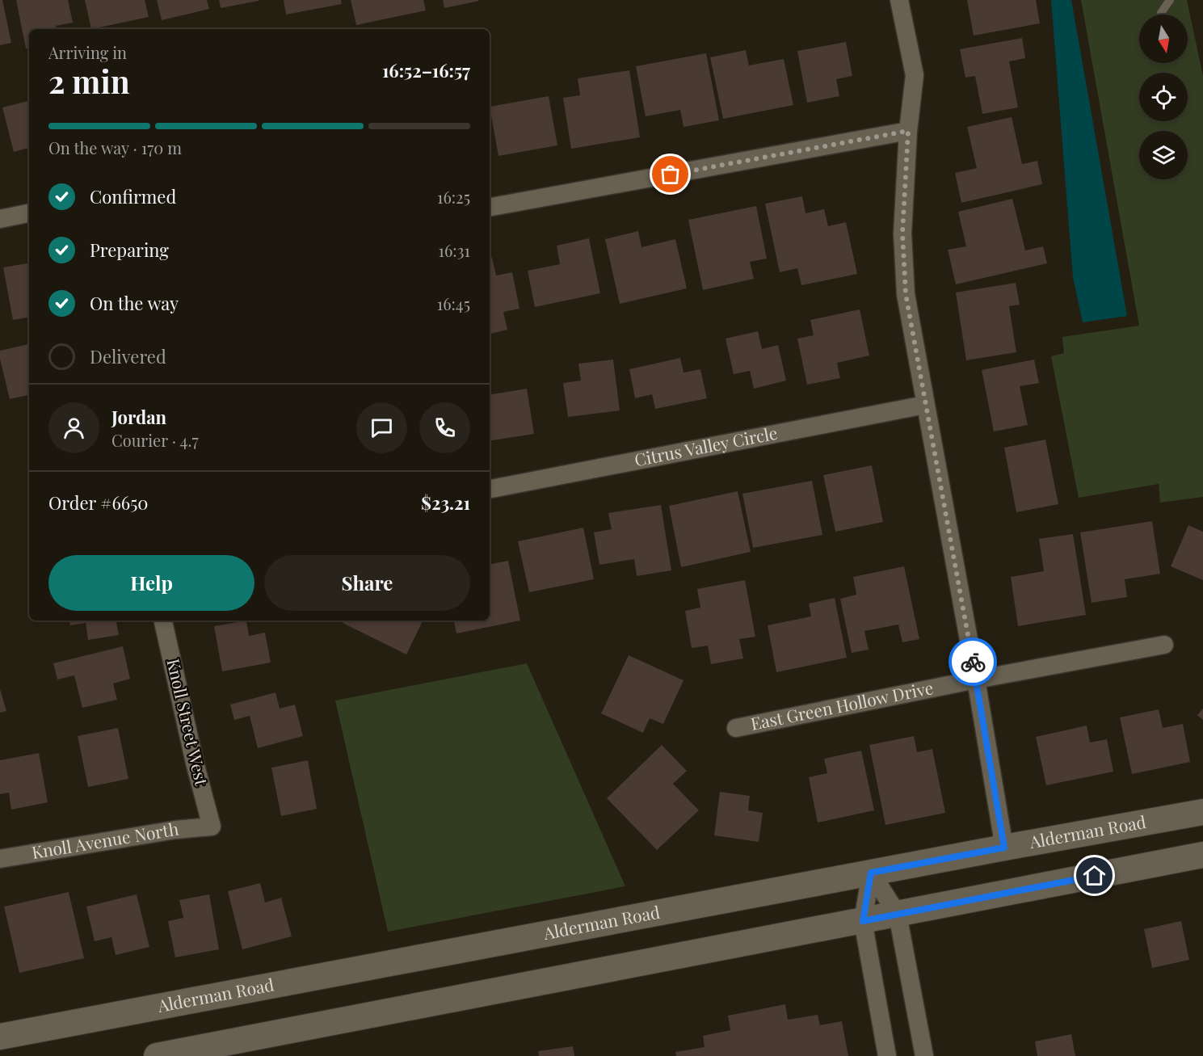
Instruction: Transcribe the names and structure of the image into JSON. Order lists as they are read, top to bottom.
{
  "streets": {
    "main road": ["Alderman Road"],
    "street": [
      "Citrus Valley Circle",
      "East Green Hollow Drive",
      "Knoll Street West",
      "Knoll Avenue North"
    ]
  },
  "crossings": [
    ["Knoll Street West", "Knoll Avenue North"]
  ],
  "north": "bottom",
  "page": {
    "heading": ["2 min", "Arriving in", "16:52–16:57"],
    "panel": [
      "Jordan",
      "Courier · 4.7",
      "Order #6650",
      "$23.21"
    ],
    "bar": "On the way · 170 m",
    "list": [
      ["Confirmed", "16:25"],
      ["Preparing", "16:31"],
      ["On the way", "16:45"],
      "Delivered"
    ],
    "buttons": ["Help", "Share"]
  }
}
